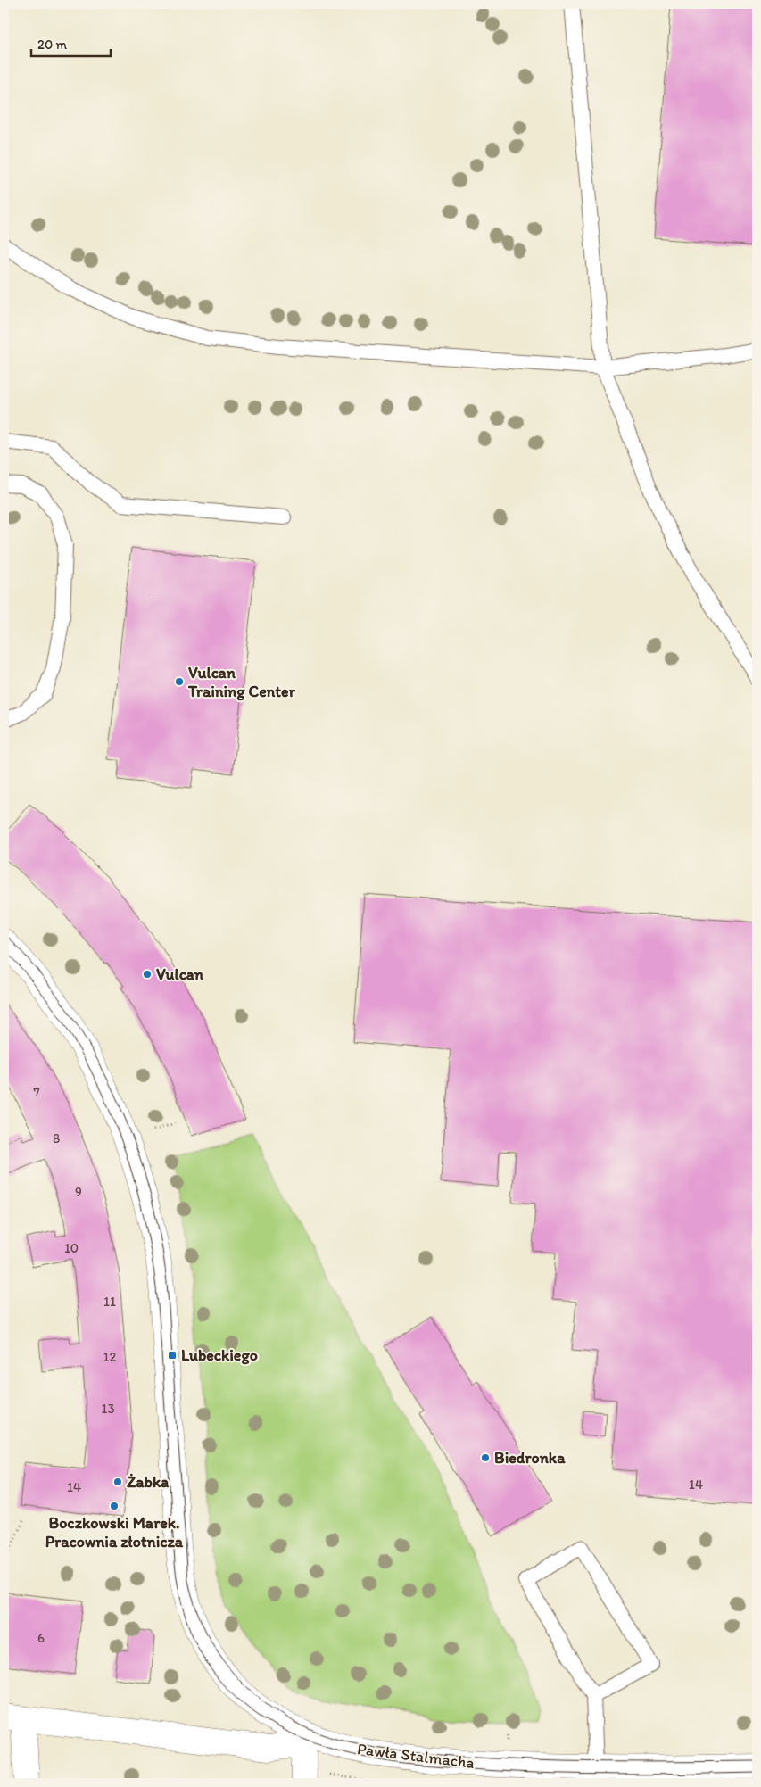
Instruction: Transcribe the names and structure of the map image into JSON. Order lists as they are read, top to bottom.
{
  "streets": {
    "street": ["Pawła Stalmacha"]
  },
  "places": {
    "other": [
      "Vulcan Training Center",
      "Vulcan",
      "Biedronka",
      "Żabka",
      "Boczkowski Marek. Pracownia złotnicza"
    ],
    "transit": ["Lubeckiego"]
  },
  "house_numbers": [
    "7",
    "8",
    "9",
    "10",
    "11",
    "12",
    "13",
    "14",
    "14",
    "6"
  ],
  "scale_bar": "20 m"
}
